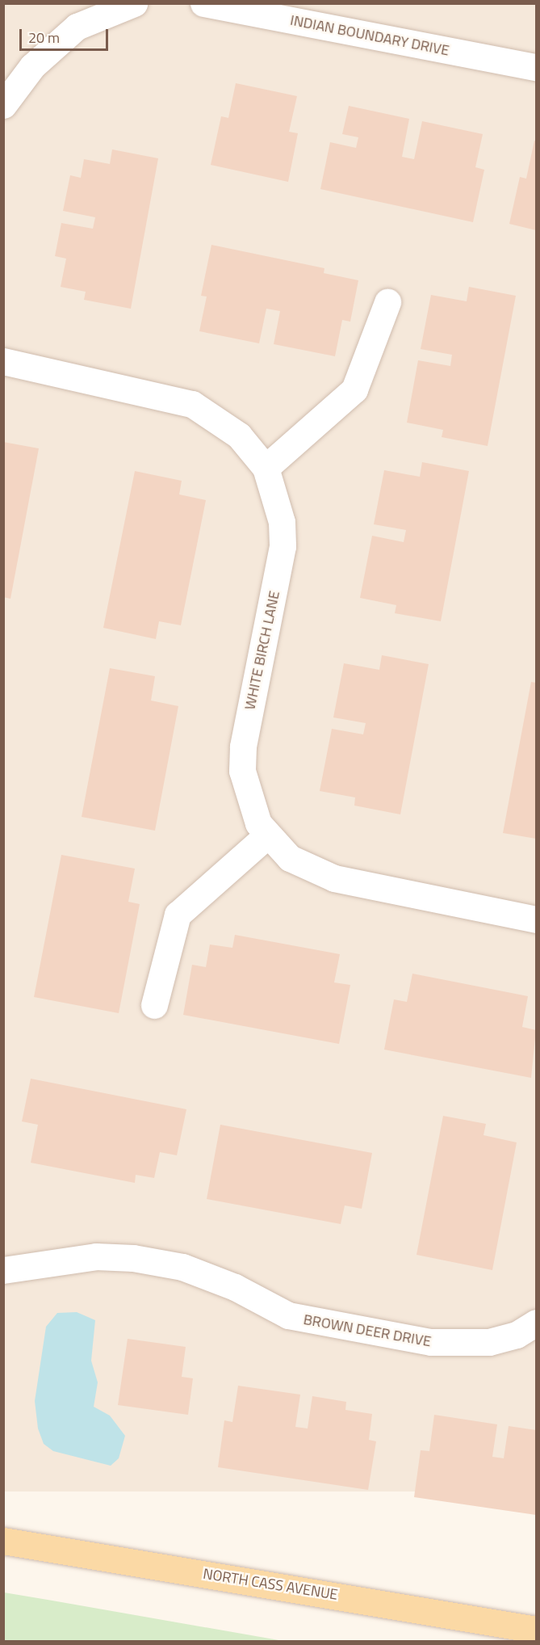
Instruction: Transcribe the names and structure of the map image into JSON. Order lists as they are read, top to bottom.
{
  "streets": {
    "main road": ["NORTH CASS AVENUE"],
    "street": ["INDIAN BOUNDARY DRIVE", "WHITE BIRCH LANE", "BROWN DEER DRIVE"]
  },
  "scale_bar": "20 m"
}
